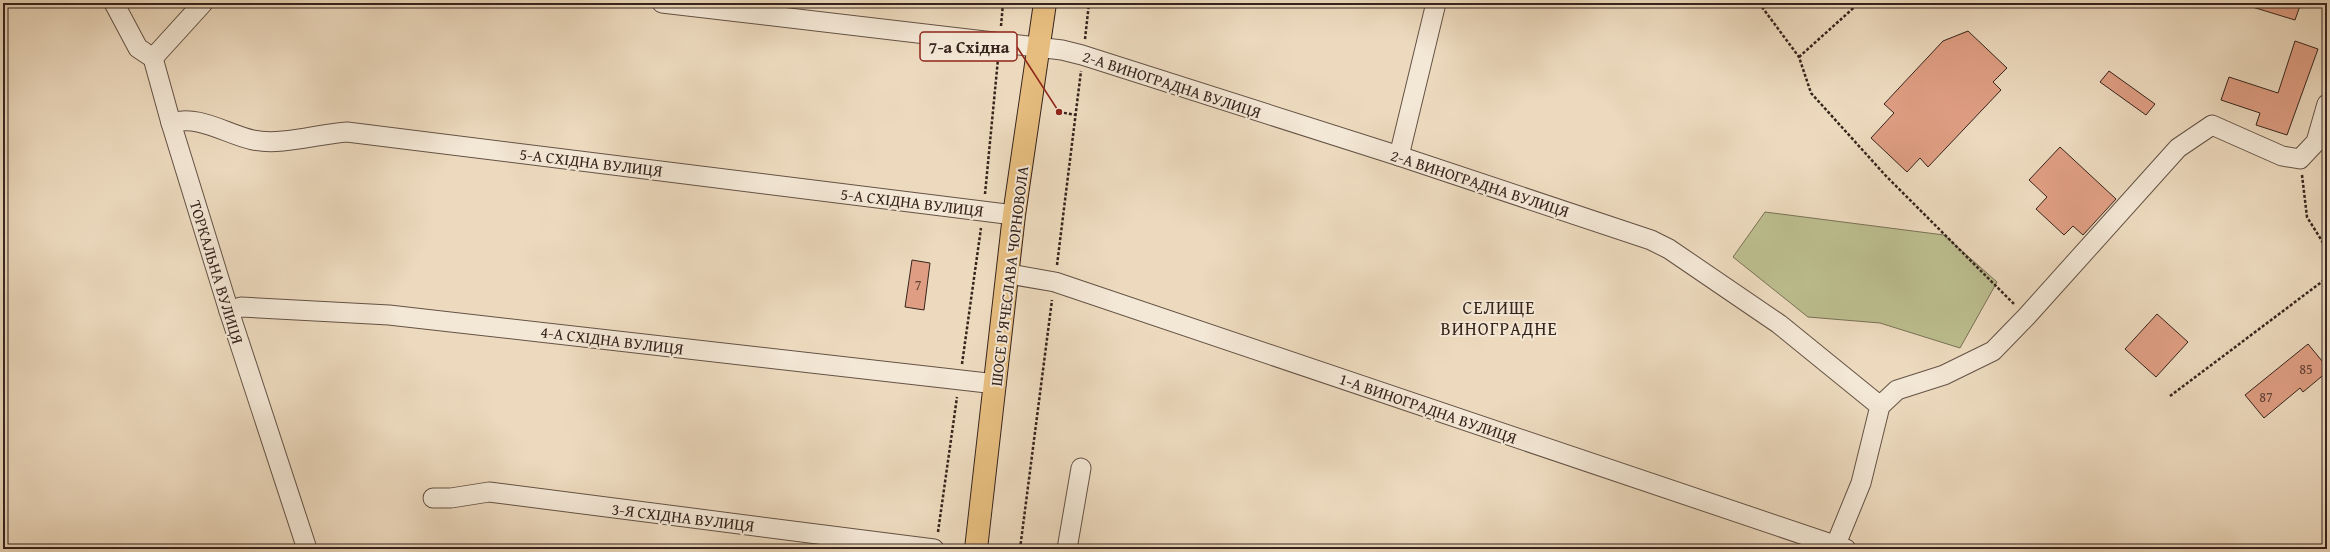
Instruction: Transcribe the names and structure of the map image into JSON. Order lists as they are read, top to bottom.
{
  "streets": {
    "main road": ["ШОСЕ В'ЯЧЕСЛАВА ЧОРНОВОЛА"],
    "street": [
      "2-А ВИНОГРАДНА ВУЛИЦЯ",
      "5-А СХІДНА ВУЛИЦЯ",
      "ТОРКАЛЬНА ВУЛИЦЯ",
      "4-А СХІДНА ВУЛИЦЯ",
      "1-А ВИНОГРАДНА ВУЛИЦЯ",
      "3-Я СХІДНА ВУЛИЦЯ"
    ]
  },
  "crossings": [
    ["2-А ВИНОГРАДНА ВУЛИЦЯ", "ШОСЕ В'ЯЧЕСЛАВА ЧОРНОВОЛА"],
    ["5-А СХІДНА ВУЛИЦЯ", "ТОРКАЛЬНА ВУЛИЦЯ"],
    ["5-А СХІДНА ВУЛИЦЯ", "ШОСЕ В'ЯЧЕСЛАВА ЧОРНОВОЛА"],
    ["ТОРКАЛЬНА ВУЛИЦЯ", "4-А СХІДНА ВУЛИЦЯ"],
    ["ШОСЕ В'ЯЧЕСЛАВА ЧОРНОВОЛА", "4-А СХІДНА ВУЛИЦЯ"],
    ["ШОСЕ В'ЯЧЕСЛАВА ЧОРНОВОЛА", "1-А ВИНОГРАДНА ВУЛИЦЯ"]
  ],
  "districts": ["СЕЛИЩЕ ВИНОГРАДНЕ"],
  "places": ["7-а Східна"],
  "house_numbers": ["7", "85", "87"]
}
